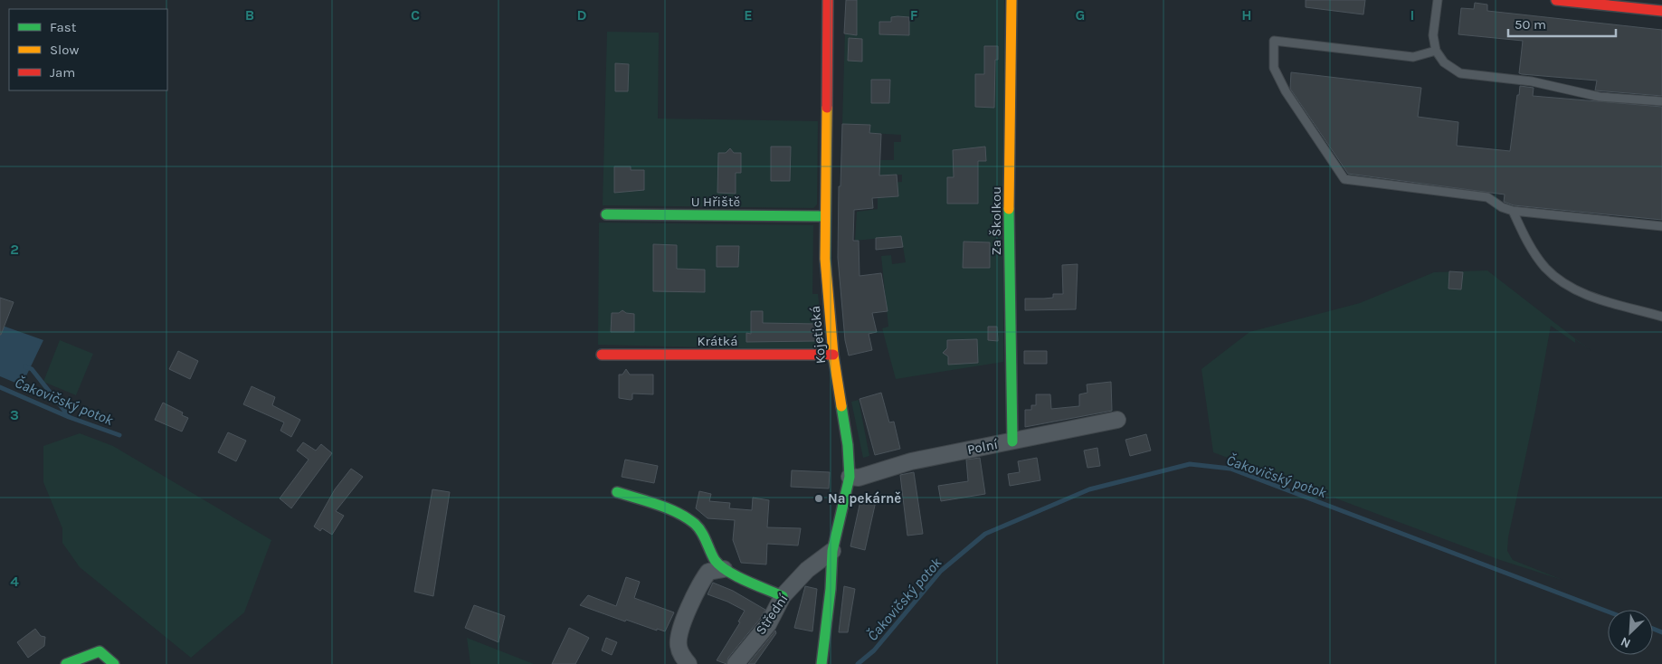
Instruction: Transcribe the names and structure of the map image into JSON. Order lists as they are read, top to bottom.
{
  "streets": {
    "street": [
      "U Hřiště",
      "Za Školkou",
      "Kojetická",
      "Krátká",
      "Polní",
      "Střední"
    ]
  },
  "crossings": [
    ["U Hřiště", "Kojetická"],
    ["Za Školkou", "Polní"],
    ["Kojetická", "Krátká"],
    ["Kojetická", "Polní"],
    ["Kojetická", "Střední"]
  ],
  "water": ["Čakovičský potok"],
  "places": ["Na pekárně"],
  "legend": ["Fast", "Slow", "Jam"],
  "scale_bar": "50 m",
  "north": "bottom left",
  "grid": {
    "columns": [
      "B",
      "C",
      "D",
      "E",
      "F",
      "G",
      "H",
      "I"
    ],
    "rows": ["2", "3", "4"]
  }
}
